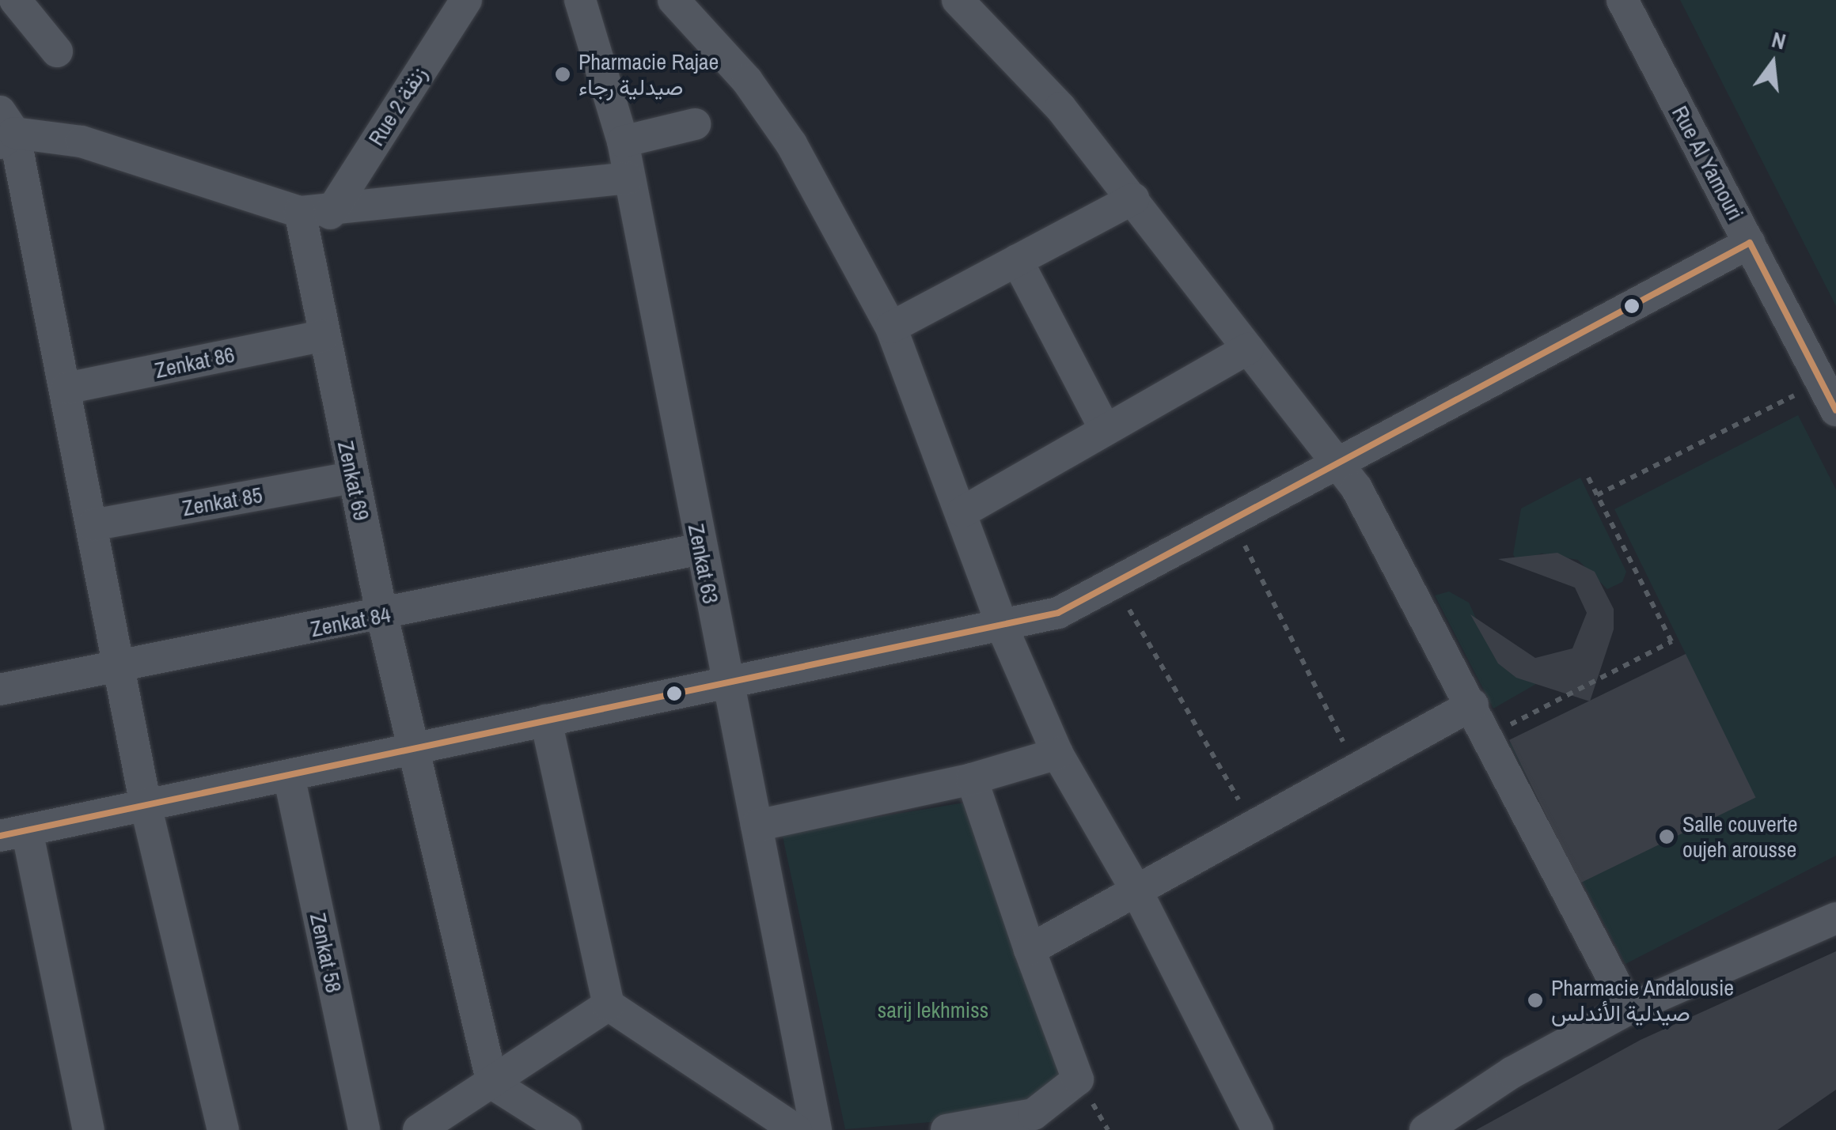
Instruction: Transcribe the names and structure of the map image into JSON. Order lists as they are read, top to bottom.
{
  "streets": {
    "street": [
      "Rue 2 زنقة",
      "Rue Al Yamouri",
      "Zenkat 86",
      "Zenkat 69",
      "Zenkat 85",
      "Zenkat 63",
      "Zenkat 84",
      "Zenkat 58"
    ]
  },
  "crossings": [
    ["Rue 2 زنقة", "Zenkat 69"],
    ["Zenkat 86", "Zenkat 69"],
    ["Zenkat 69", "Zenkat 85"],
    ["Zenkat 69", "Zenkat 84"],
    ["Zenkat 63", "Zenkat 84"]
  ],
  "parks": ["sarij lekhmiss"],
  "places": ["Pharmacie Rajae صيدلية رجاء", "Salle couverte oujeh arousse", "Pharmacie Andalousie صيدلية الأندلس"],
  "north": "top"
}
